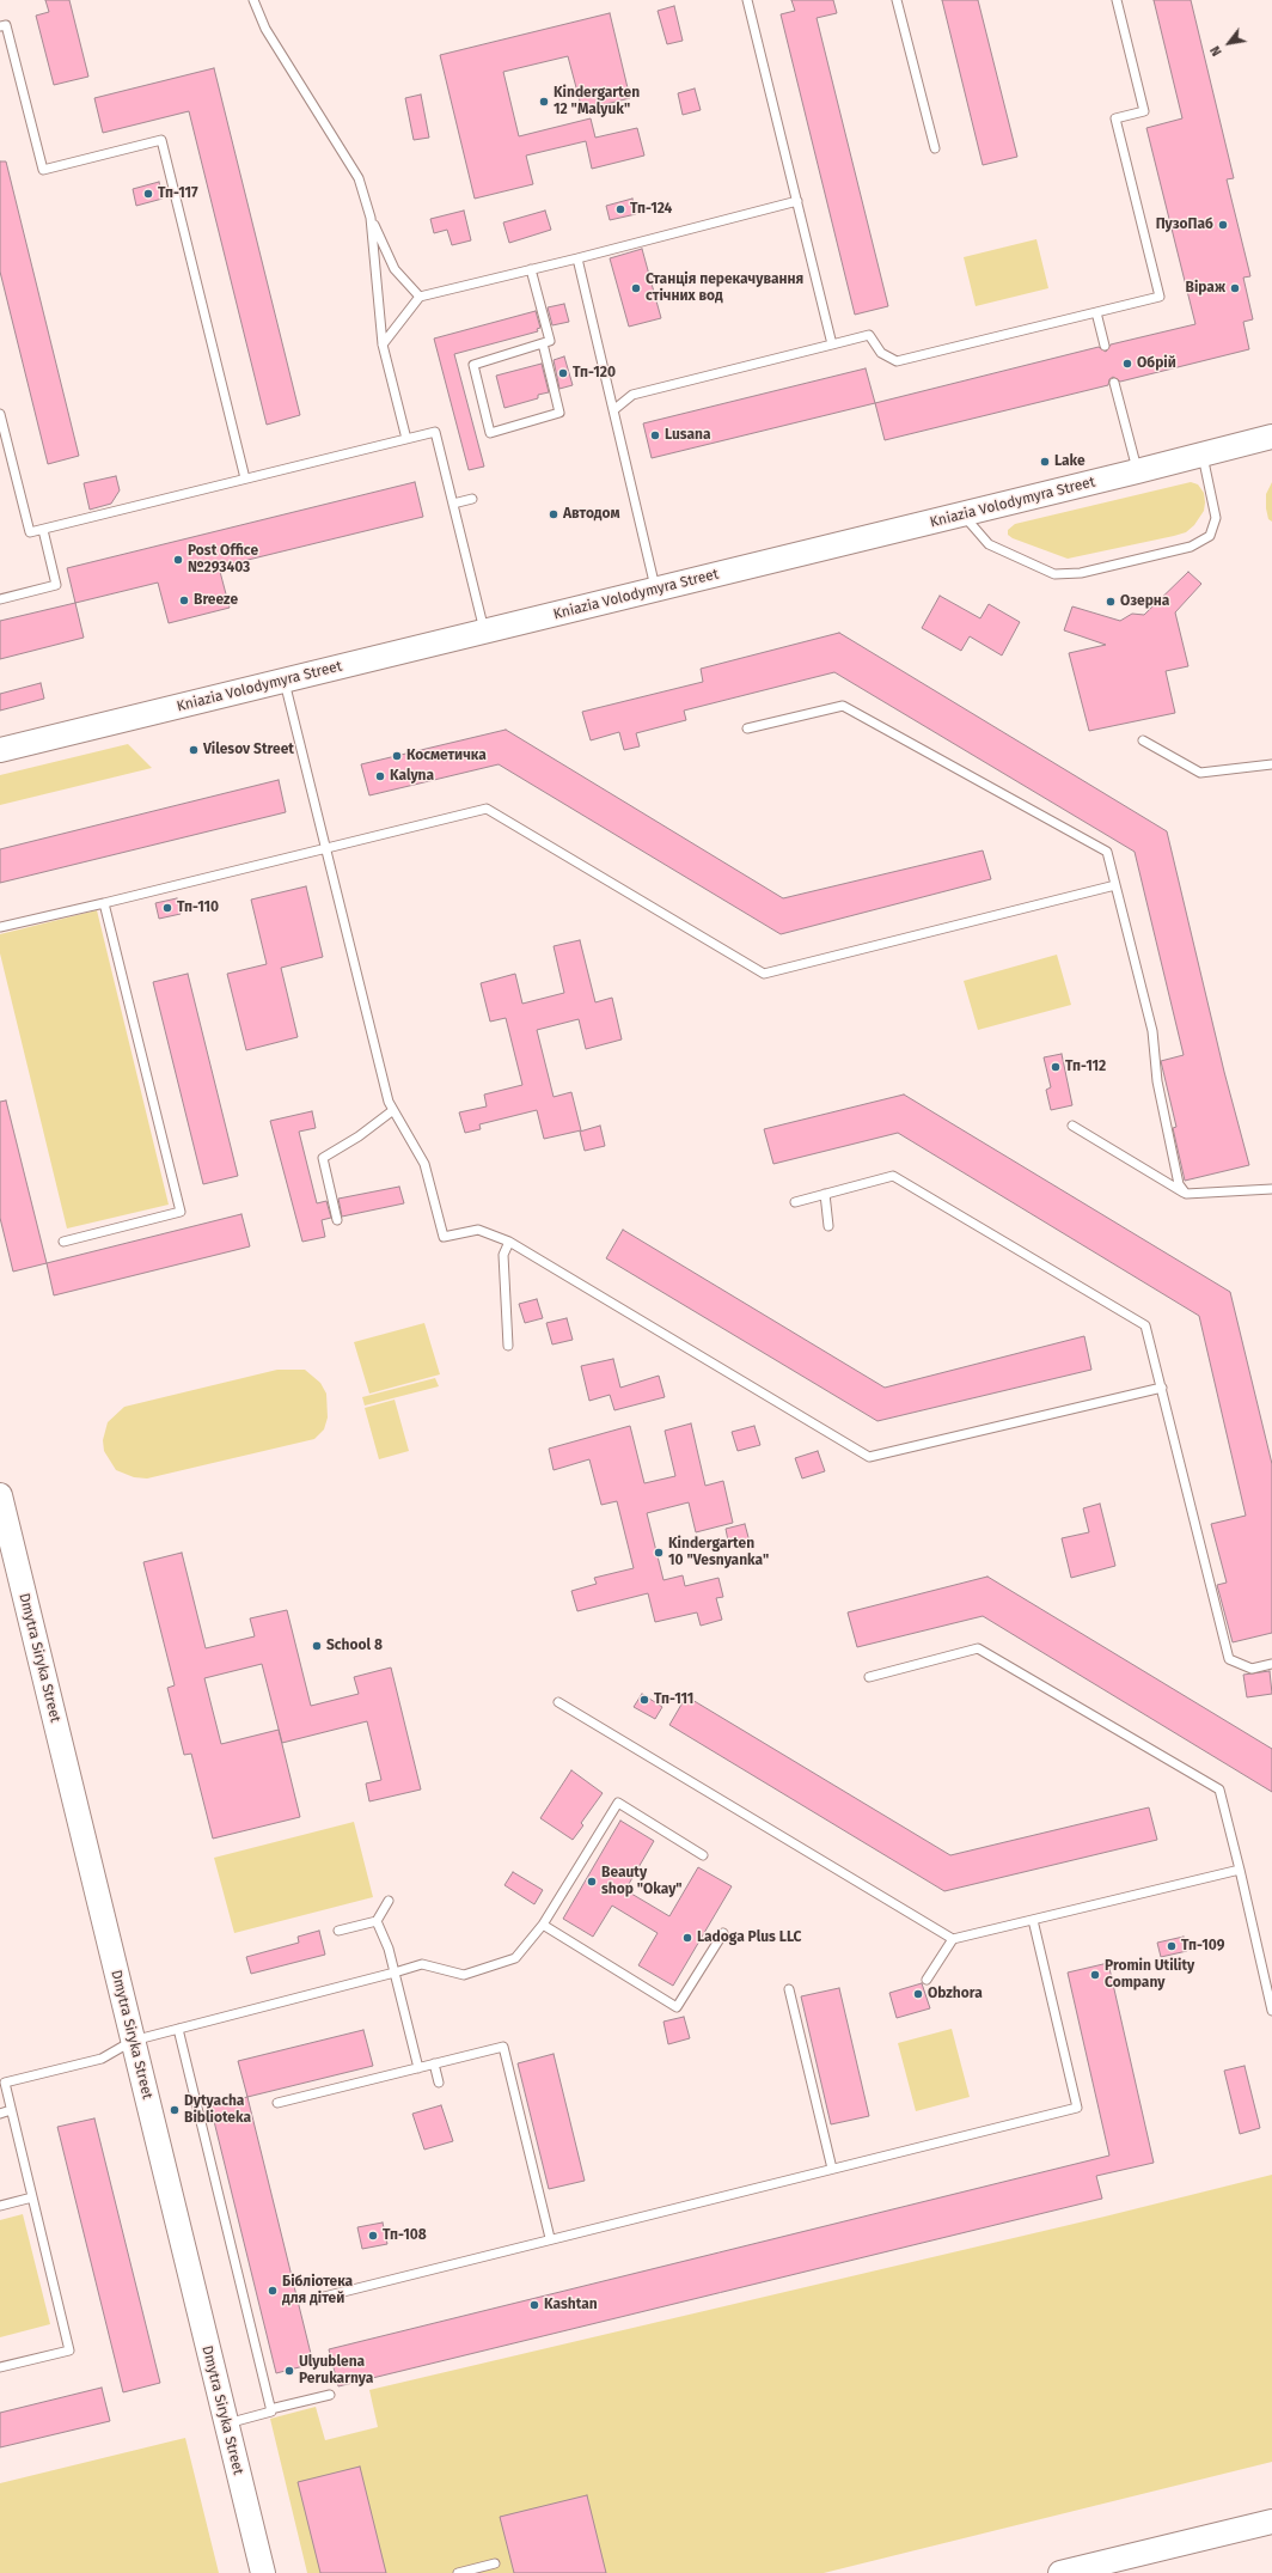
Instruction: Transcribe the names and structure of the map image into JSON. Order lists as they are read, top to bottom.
{
  "streets": {
    "main road": ["Kniazia Volodymyra Street", "Dmytra Siryka Street"]
  },
  "places": [
    "Kindergarten 12 \"Malyuk\"",
    "Тп-117",
    "Тп-124",
    "ПузоПаб",
    "Станція перекачування стічних вод",
    "Віраж",
    "Обрiй",
    "Тп-120",
    "Lusana",
    "Lake",
    "Автодом",
    "Post Office №293403",
    "Breeze",
    "Озерна",
    "Vilesov Street",
    "Косметичка",
    "Kalyna",
    "Тп-110",
    "Тп-112",
    "Kindergarten 10 \"Vesnyanka\"",
    "School 8",
    "Тп-111",
    "Beauty shop \"Okay\"",
    "Ladoga Plus LLC",
    "Тп-109",
    "Promin Utility Company",
    "Obzhora",
    "Dytyacha Biblioteka",
    "Тп-108",
    "Бібліотека для дітей",
    "Kashtan",
    "Ulyublena Perukarnya"
  ],
  "north": "bottom left"
}
